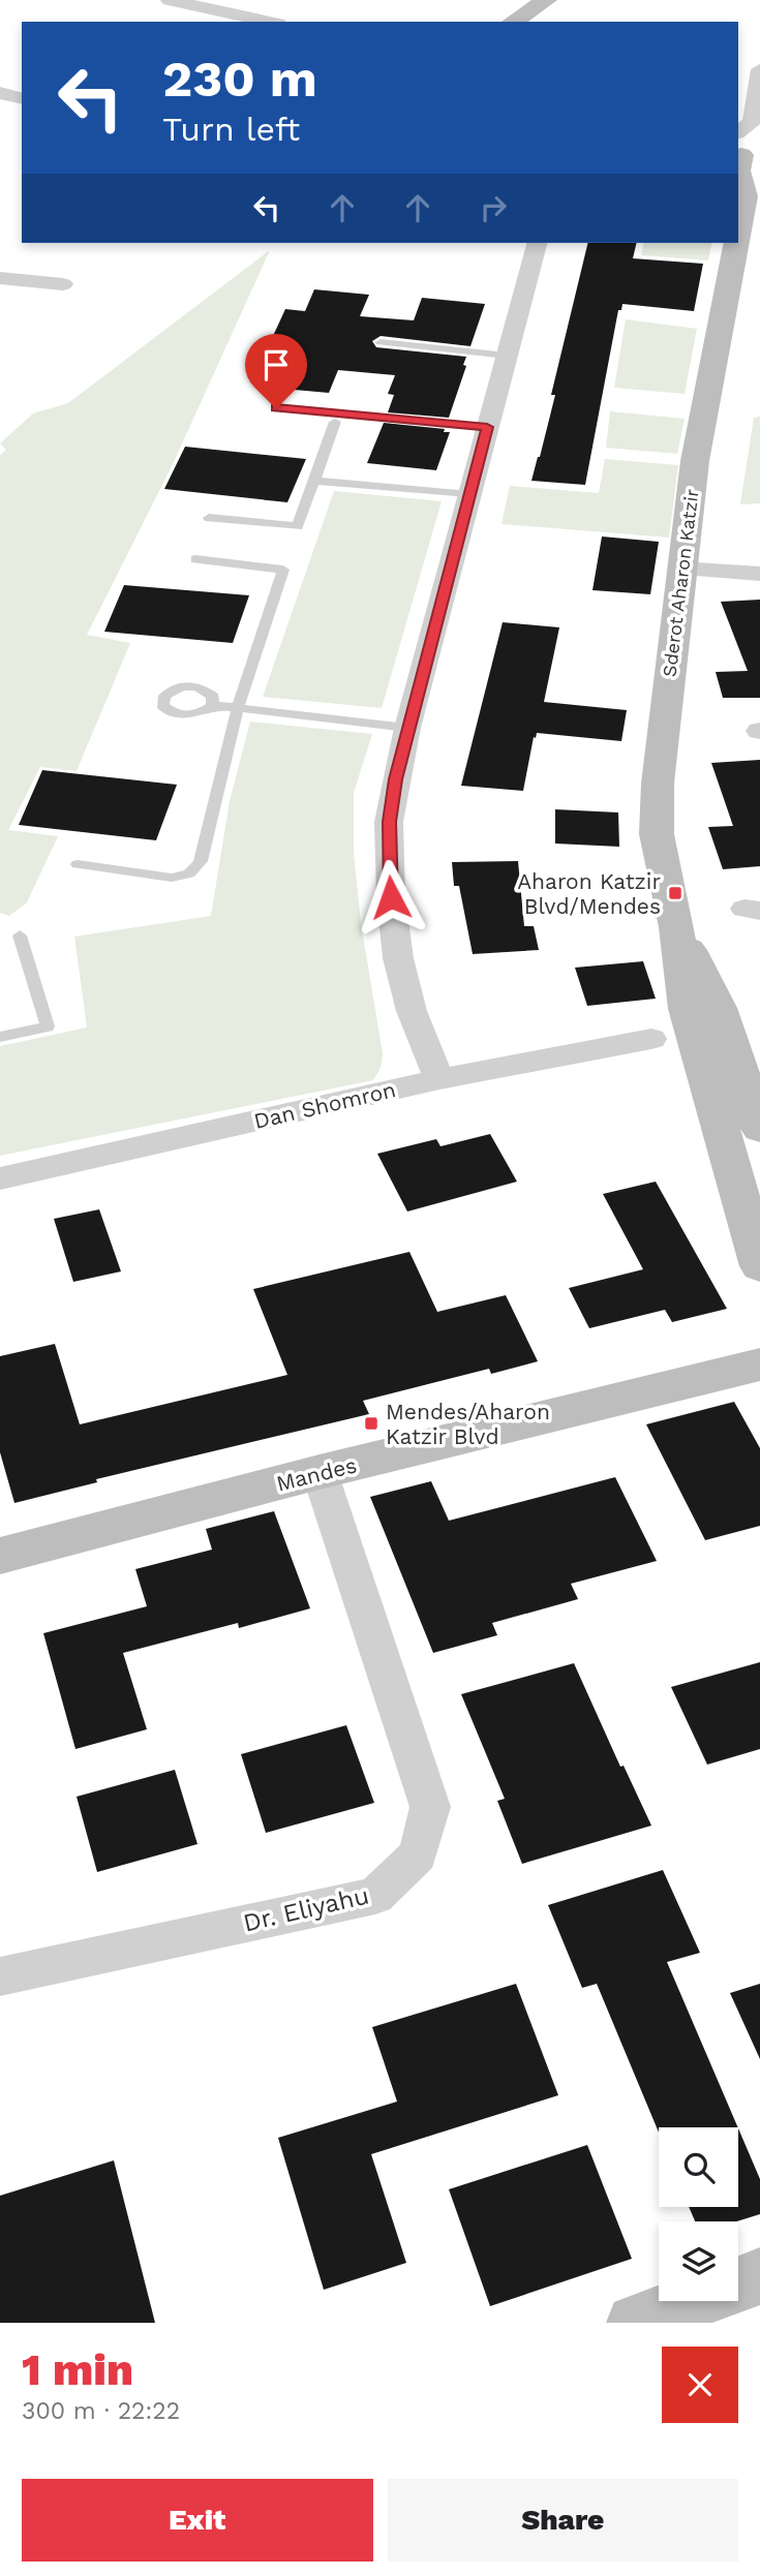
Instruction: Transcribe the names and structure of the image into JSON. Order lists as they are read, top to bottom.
{
  "streets": {
    "street": [
      "Sderot Aharon Katzir",
      "Dan Shomron",
      "Mandes",
      "Dr. Eliyahu"
    ]
  },
  "crossings": [
    ["Mandes", "Dr. Eliyahu"]
  ],
  "places": {
    "transit": ["Aharon Katzir Blvd/Mendes", "Mendes/Aharon Katzir Blvd"]
  },
  "page": {
    "turn": ["230 m", "Turn left"],
    "heading": ["1 min", "300 m · 22:22"],
    "buttons": ["Exit", "Share"]
  }
}
